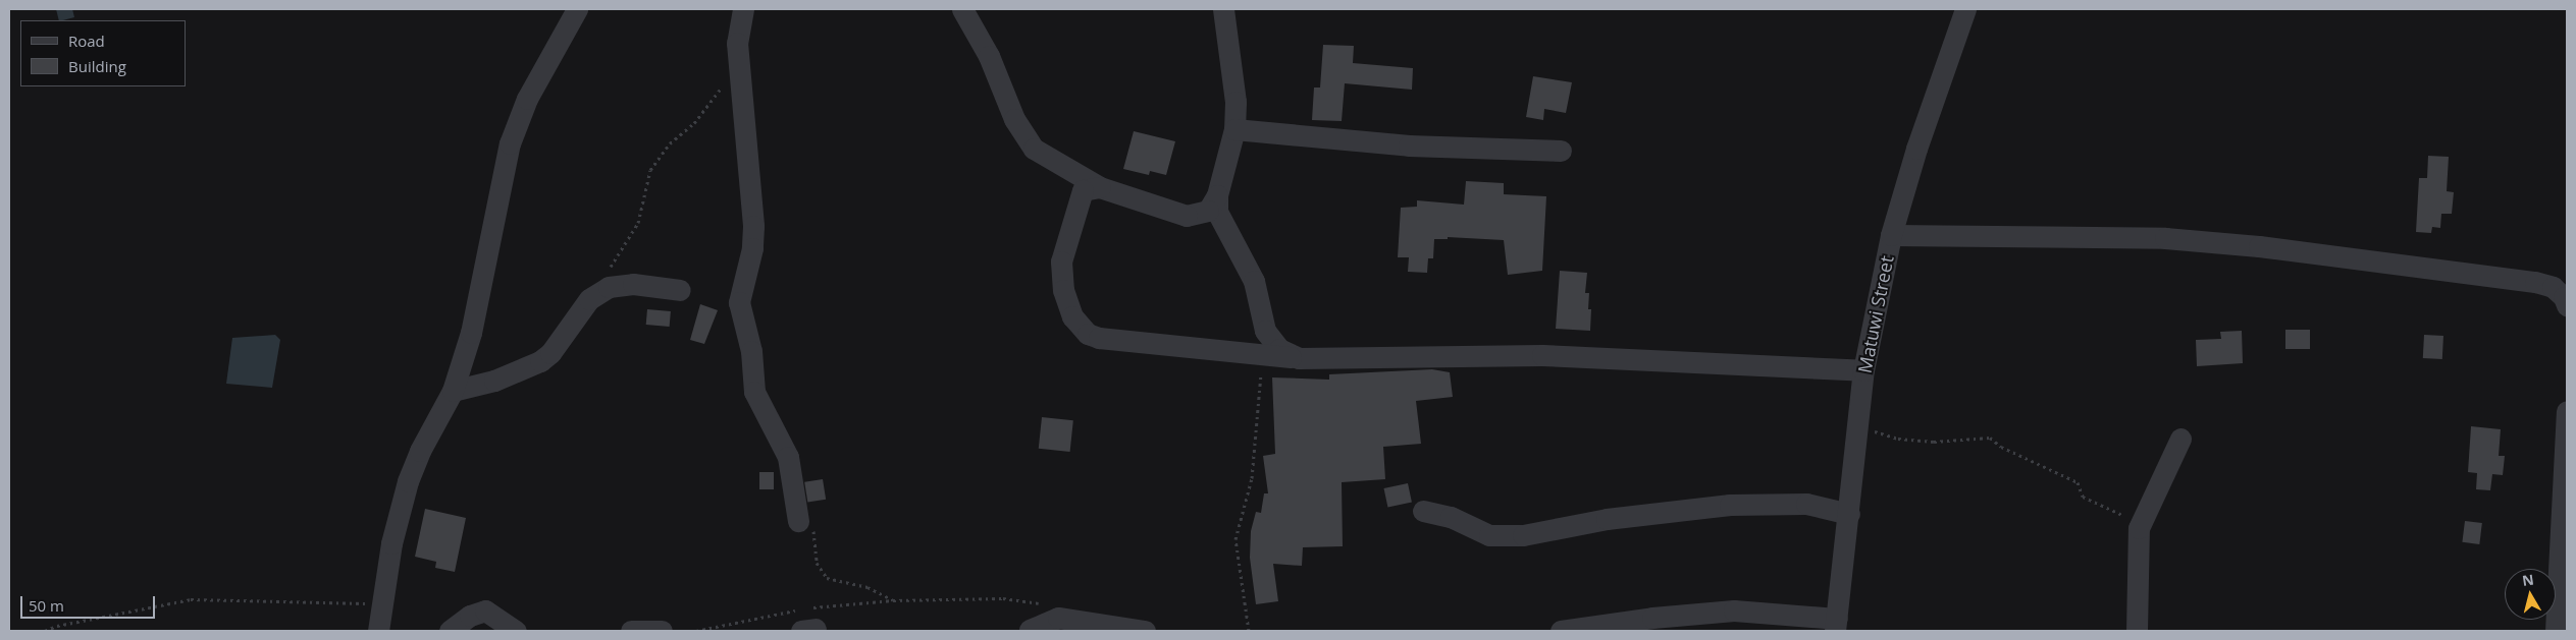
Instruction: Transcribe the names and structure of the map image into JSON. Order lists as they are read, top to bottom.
{
  "streets": {
    "street": ["Matuwi Street"]
  },
  "legend": ["Road", "Building"],
  "scale_bar": "50 m",
  "north": "top"
}
